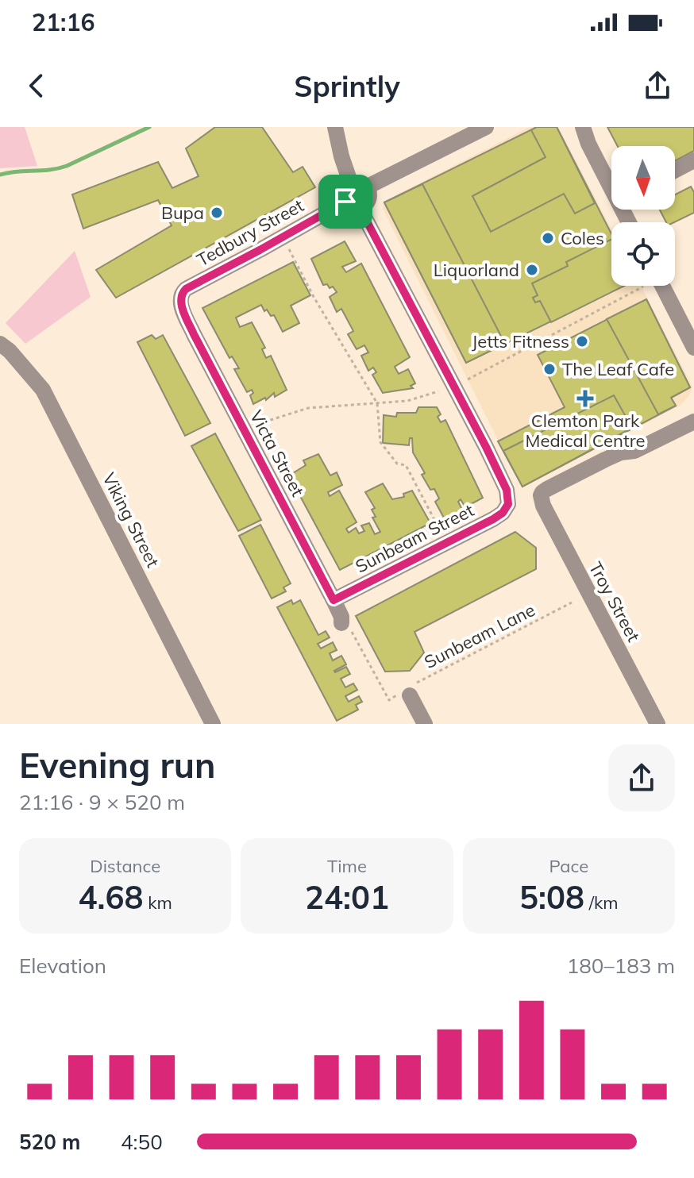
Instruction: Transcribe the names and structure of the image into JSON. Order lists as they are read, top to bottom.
{
  "streets": {
    "street": [
      "Tedbury Street",
      "Victa Street",
      "Viking Street",
      "Sunbeam Street",
      "Troy Street"
    ],
    "path": ["Sunbeam Lane"]
  },
  "crossings": [
    ["Tedbury Street", "Victa Street"],
    ["Victa Street", "Sunbeam Street"]
  ],
  "places": {
    "other": [
      "Bupa",
      "Coles",
      "Liquorland",
      "Jetts Fitness",
      "The Leaf Cafe"
    ],
    "health": ["Clemton Park Medical Centre"]
  },
  "north": "bottom",
  "page": {
    "status": "21:16",
    "header": "Sprintly",
    "heading": ["Evening run", "21:16 · 9 × 520 m"],
    "stats": [
      ["Distance", "4.68 km"],
      ["Time", "24:01"],
      ["Pace", "5:08 /km"]
    ],
    "chart": ["Elevation", "180–183 m"],
    "list": [
      {
        "name": "520 m",
        "note": "4:50"
      }
    ]
  }
}
